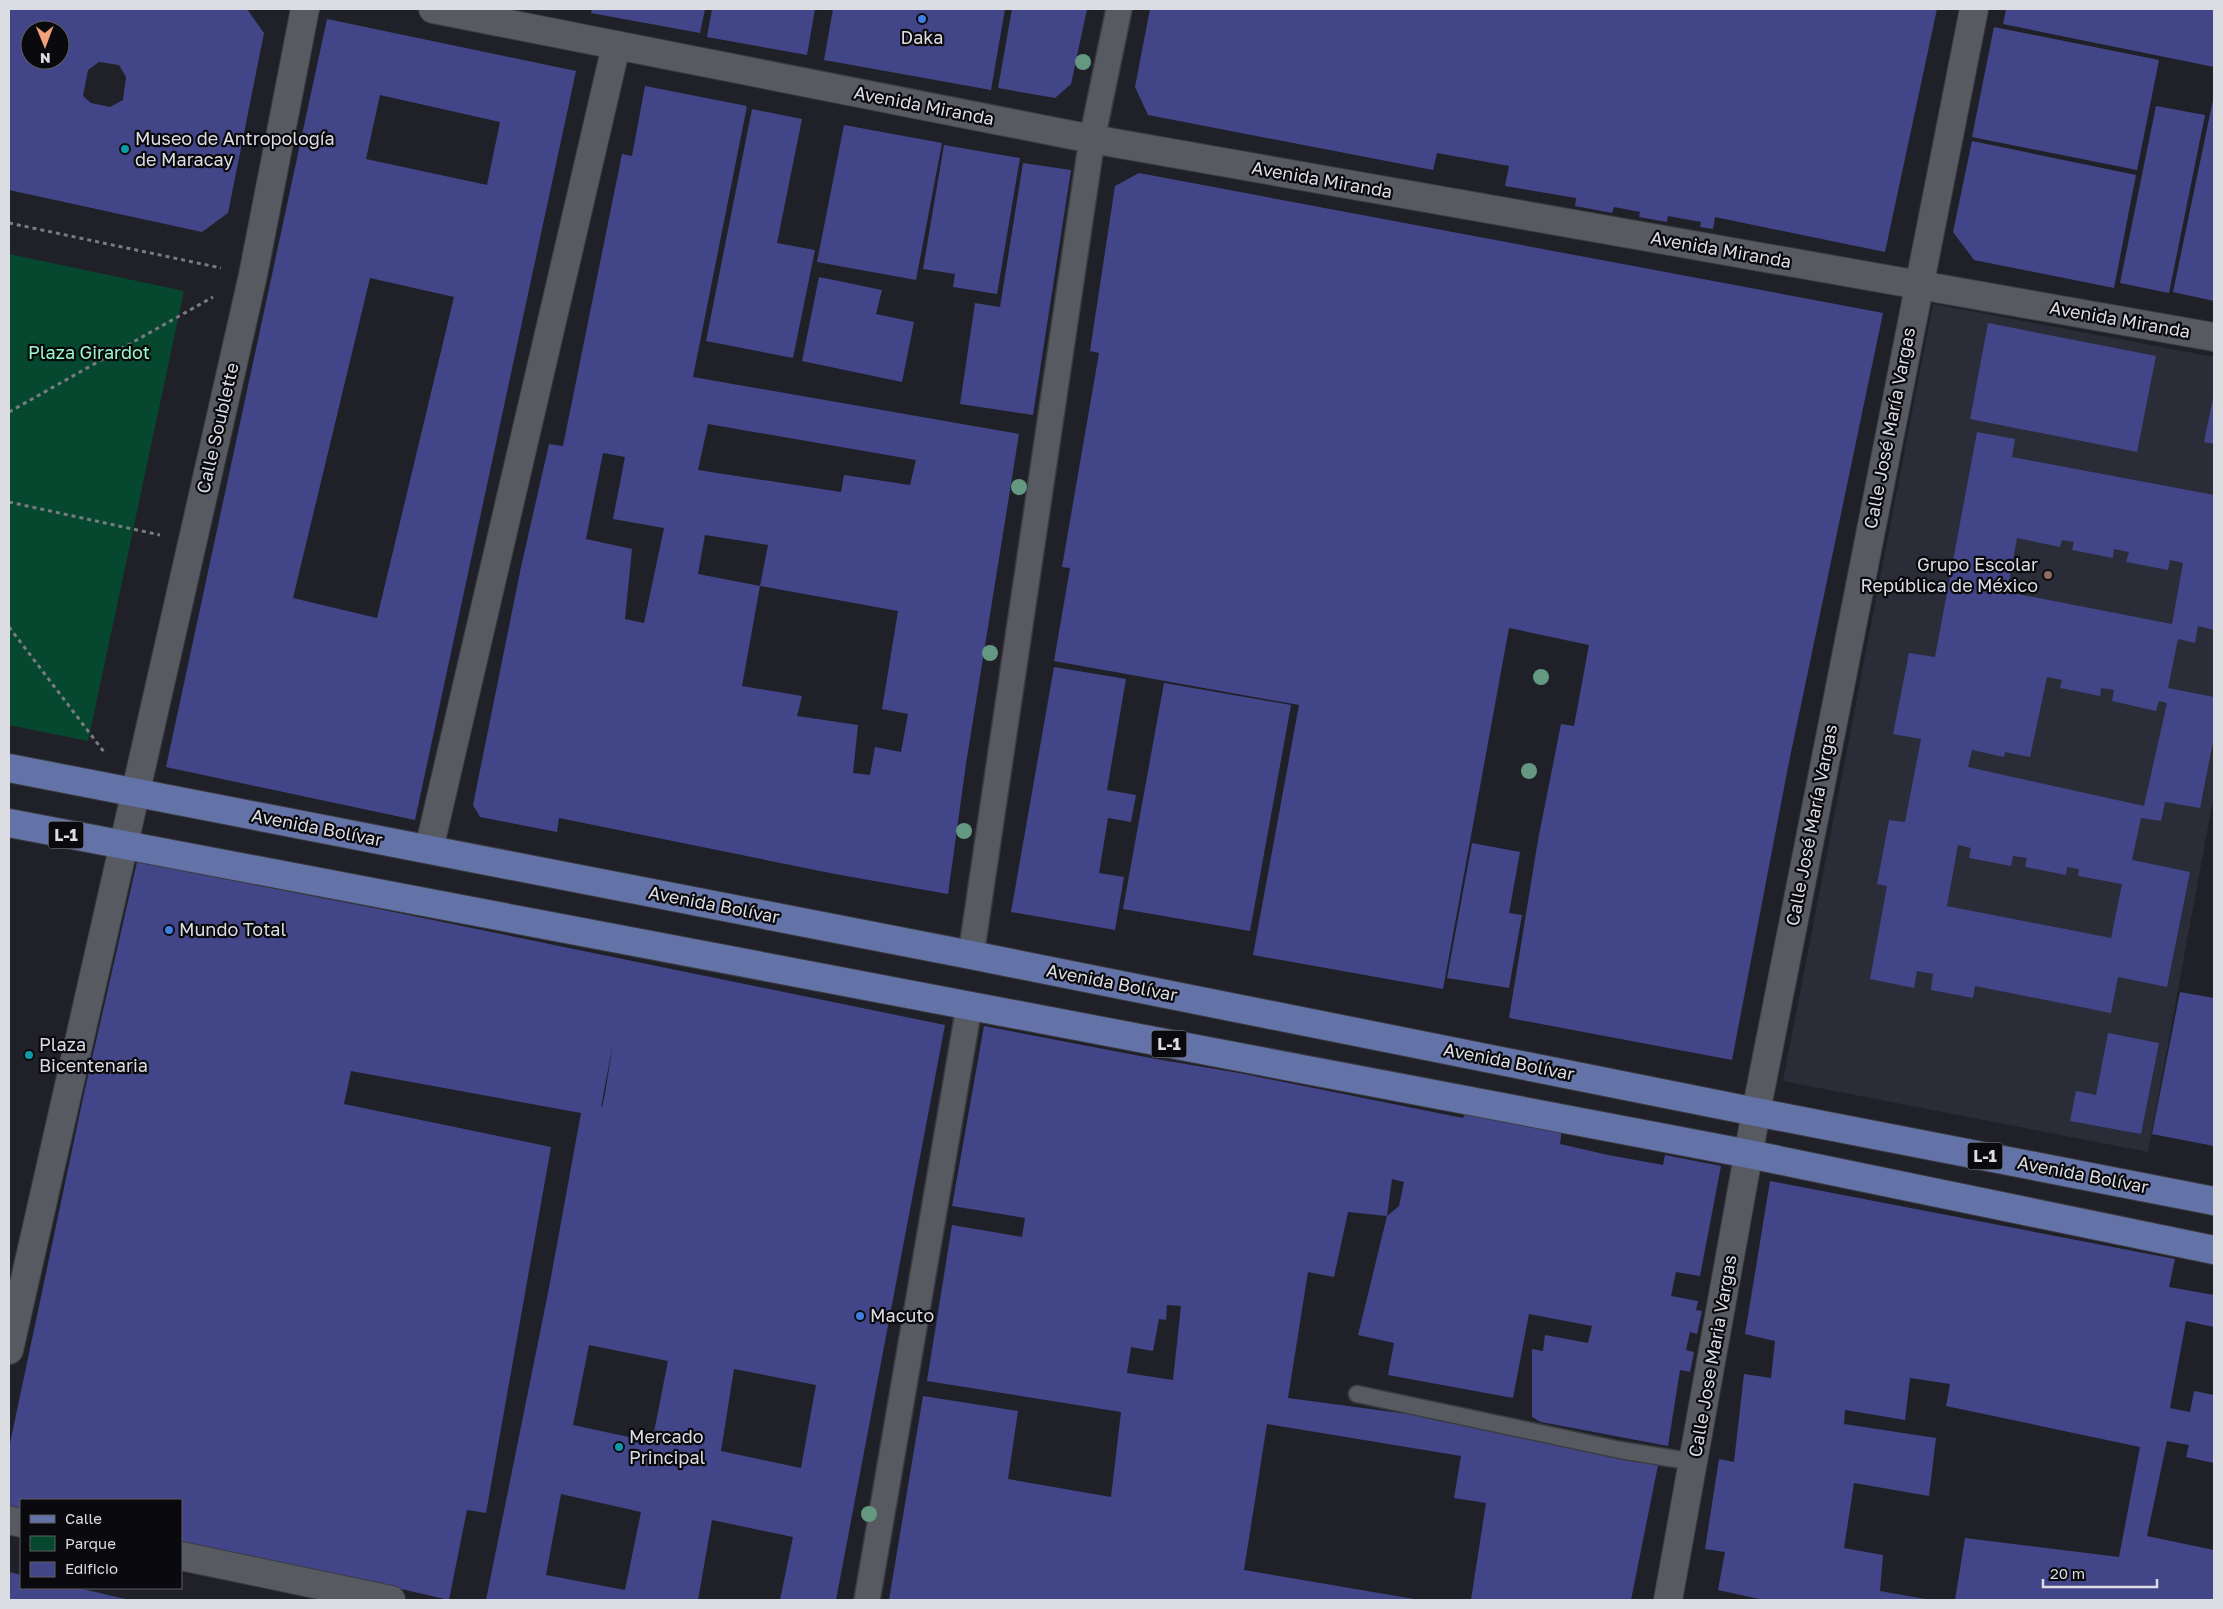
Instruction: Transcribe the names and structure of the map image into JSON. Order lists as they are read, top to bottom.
{
  "streets": {
    "main road": ["Avenida Bolívar", "L-1"],
    "street": [
      "Avenida Miranda",
      "Calle Soublette",
      "Calle José María Vargas",
      "Calle Jose Maria Vargas"
    ]
  },
  "crossings": [
    ["Avenida Miranda", "Calle José María Vargas"],
    ["Calle Soublette", "Avenida Bolívar"],
    ["Calle Soublette", "L-1"],
    ["Calle José María Vargas", "Avenida Bolívar"],
    ["Calle José María Vargas", "Calle Jose Maria Vargas"],
    ["Avenida Bolívar", "Calle Jose Maria Vargas"],
    ["L-1", "Calle Jose Maria Vargas"]
  ],
  "parks": ["Plaza Girardot"],
  "places": [
    "Daka",
    "Museo de Antropología de Maracay",
    "Grupo Escolar República de México",
    "Mundo Total",
    "Plaza Bicentenaria",
    "Macuto",
    "Mercado Principal"
  ],
  "legend": ["Calle", "Parque", "Edificio"],
  "scale_bar": "20 m",
  "north": "bottom"
}
